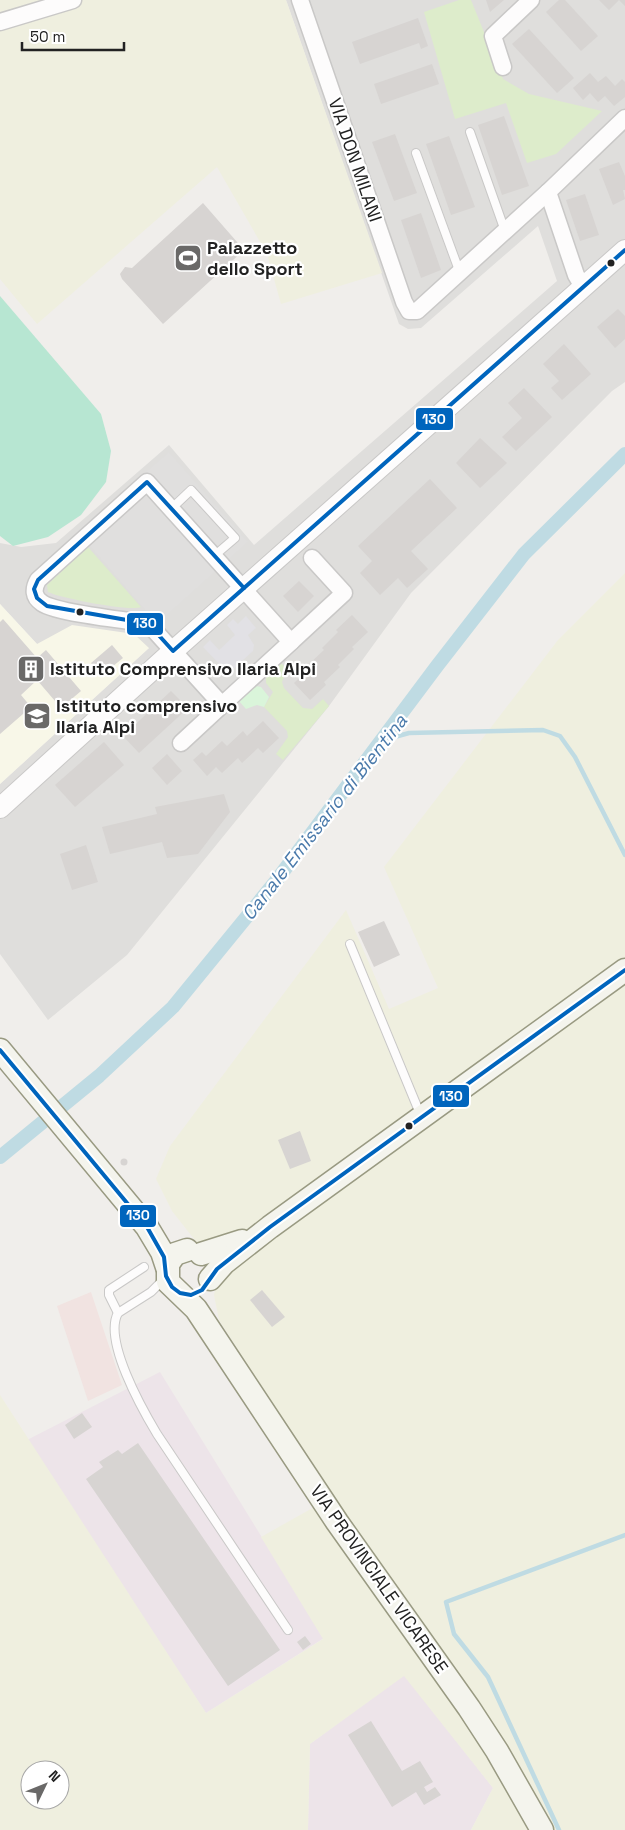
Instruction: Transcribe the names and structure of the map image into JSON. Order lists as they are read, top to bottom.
{
  "streets": {
    "main road": ["VIA PROVINCIALE VICARESE"],
    "street": ["VIA DON MILANI"]
  },
  "water": ["Canale Emissario di Bientina"],
  "places": {
    "sports": ["Palazzetto dello Sport"],
    "building": ["Istituto Comprensivo Ilaria Alpi"],
    "school or university": ["Istituto comprensivo Ilaria Alpi"]
  },
  "lines": ["transit line 130"],
  "scale_bar": "50 m",
  "north": "top right"
}
